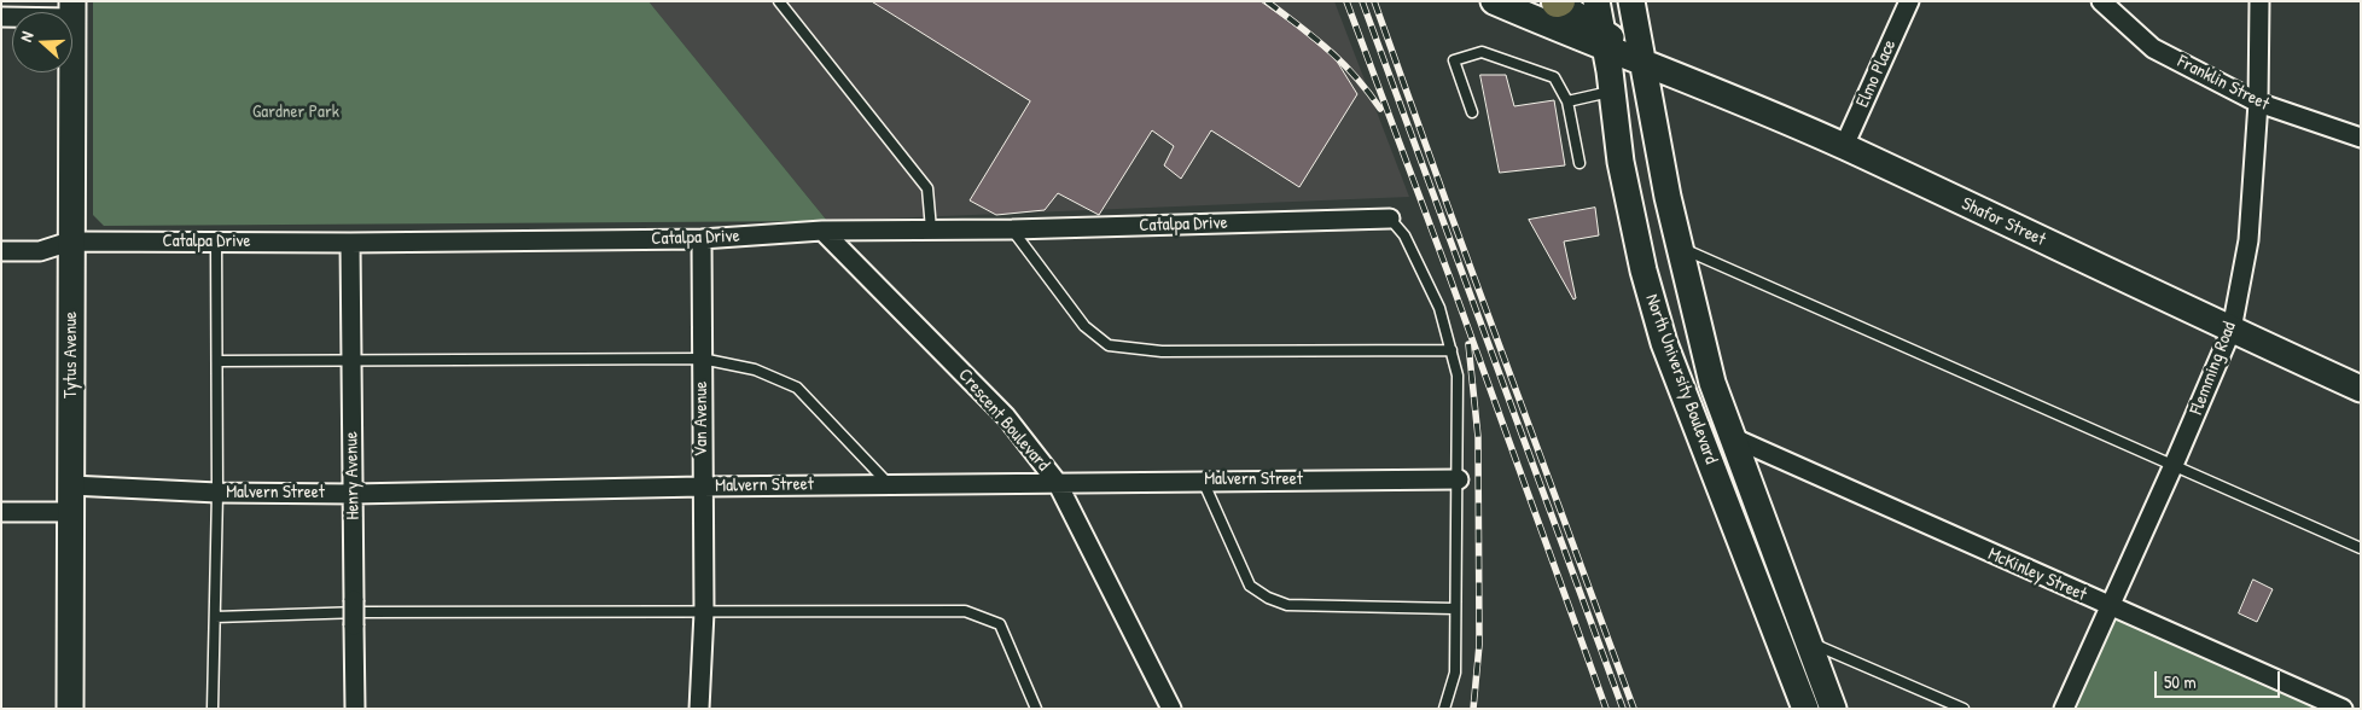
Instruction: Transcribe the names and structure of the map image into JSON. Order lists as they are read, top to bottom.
{
  "streets": {
    "main road": ["Shafor Street", "Tytus Avenue", "North University Boulevard"],
    "street": [
      "Elmo Place",
      "Franklin Street",
      "Catalpa Drive",
      "Flemming Road",
      "Van Avenue",
      "Crescent Boulevard",
      "Henry Avenue",
      "Malvern Street",
      "McKinley Street"
    ]
  },
  "crossings": [
    ["Elmo Place", "Shafor Street"],
    ["Franklin Street", "Flemming Road"],
    ["Shafor Street", "Flemming Road"],
    ["Shafor Street", "North University Boulevard"],
    ["Catalpa Drive", "Tytus Avenue"],
    ["Catalpa Drive", "Van Avenue"],
    ["Catalpa Drive", "Crescent Boulevard"],
    ["Catalpa Drive", "Henry Avenue"],
    ["Tytus Avenue", "Malvern Street"],
    ["Flemming Road", "McKinley Street"],
    ["North University Boulevard", "McKinley Street"],
    ["Van Avenue", "Malvern Street"],
    ["Crescent Boulevard", "Malvern Street"],
    ["Henry Avenue", "Malvern Street"]
  ],
  "parks": ["Gardner Park"],
  "scale_bar": "50 m",
  "north": "left"
}
